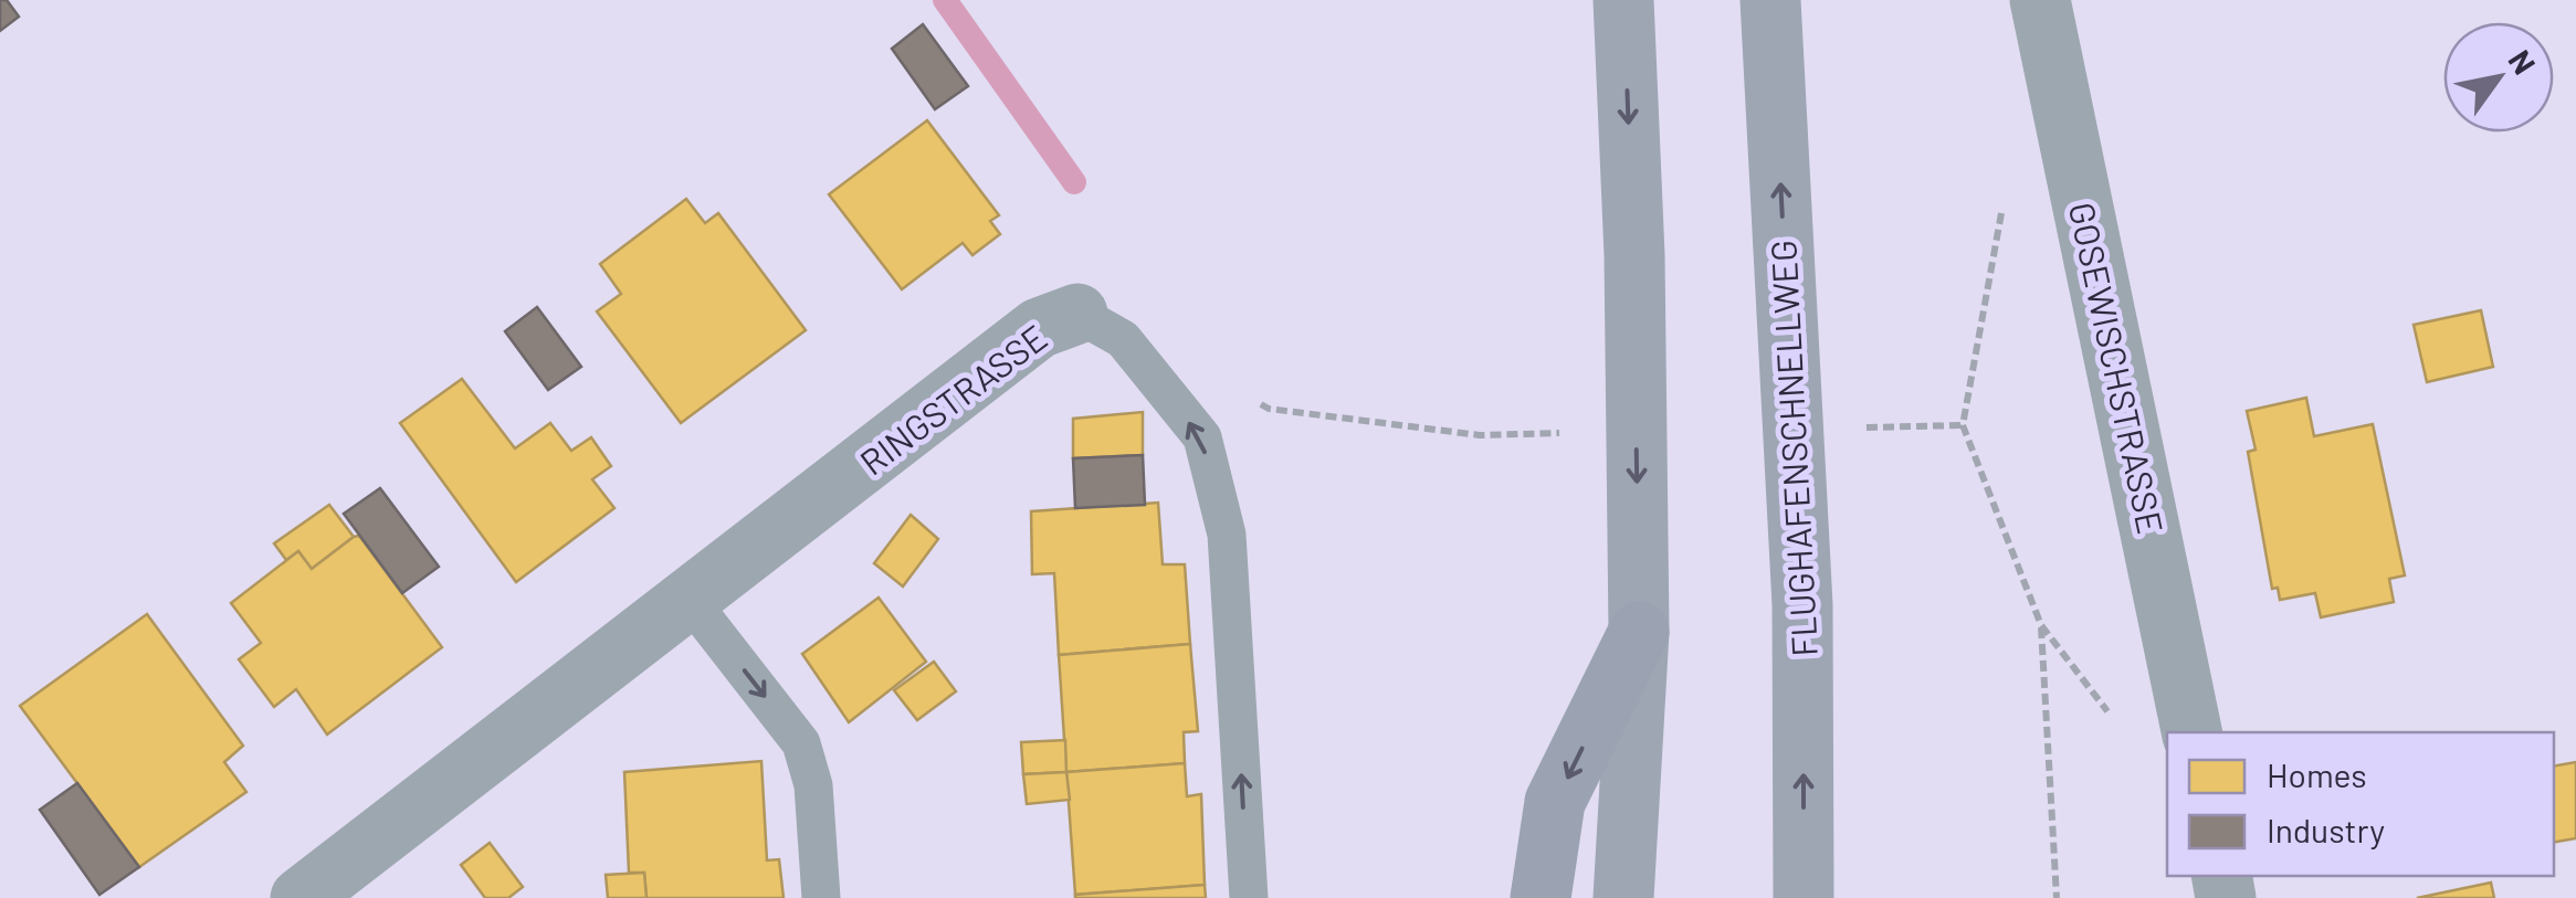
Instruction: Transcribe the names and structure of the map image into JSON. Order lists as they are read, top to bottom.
{
  "streets": {
    "highway": ["FLUGHAFENSCHNELLWEG"],
    "street": ["GOSEWISCHSTRASSE", "RINGSTRASSE"]
  },
  "one_way": ["RINGSTRASSE"],
  "legend": ["Homes", "Industry"],
  "north": "top right"
}
